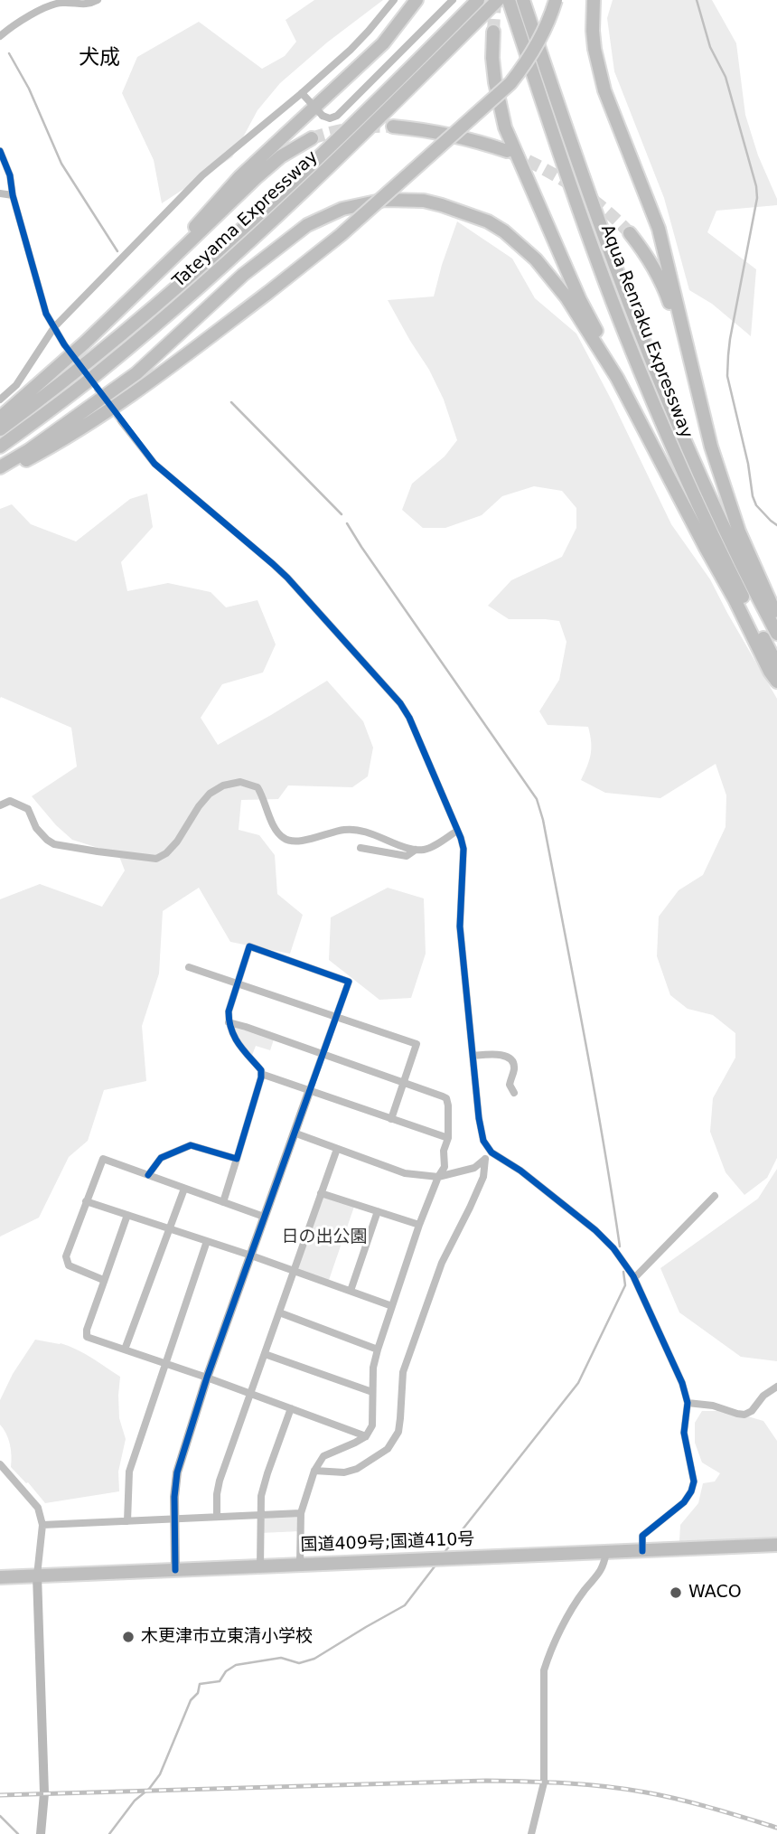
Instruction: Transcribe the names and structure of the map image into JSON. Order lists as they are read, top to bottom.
{
  "streets": {
    "highway": ["Tateyama Expressway", "Aqua Renraku Expressway", "国道409号;国道410号"]
  },
  "districts": ["犬成"],
  "parks": ["日の出公園"],
  "places": ["WACO", "木更津市立東清小学校"]
}
